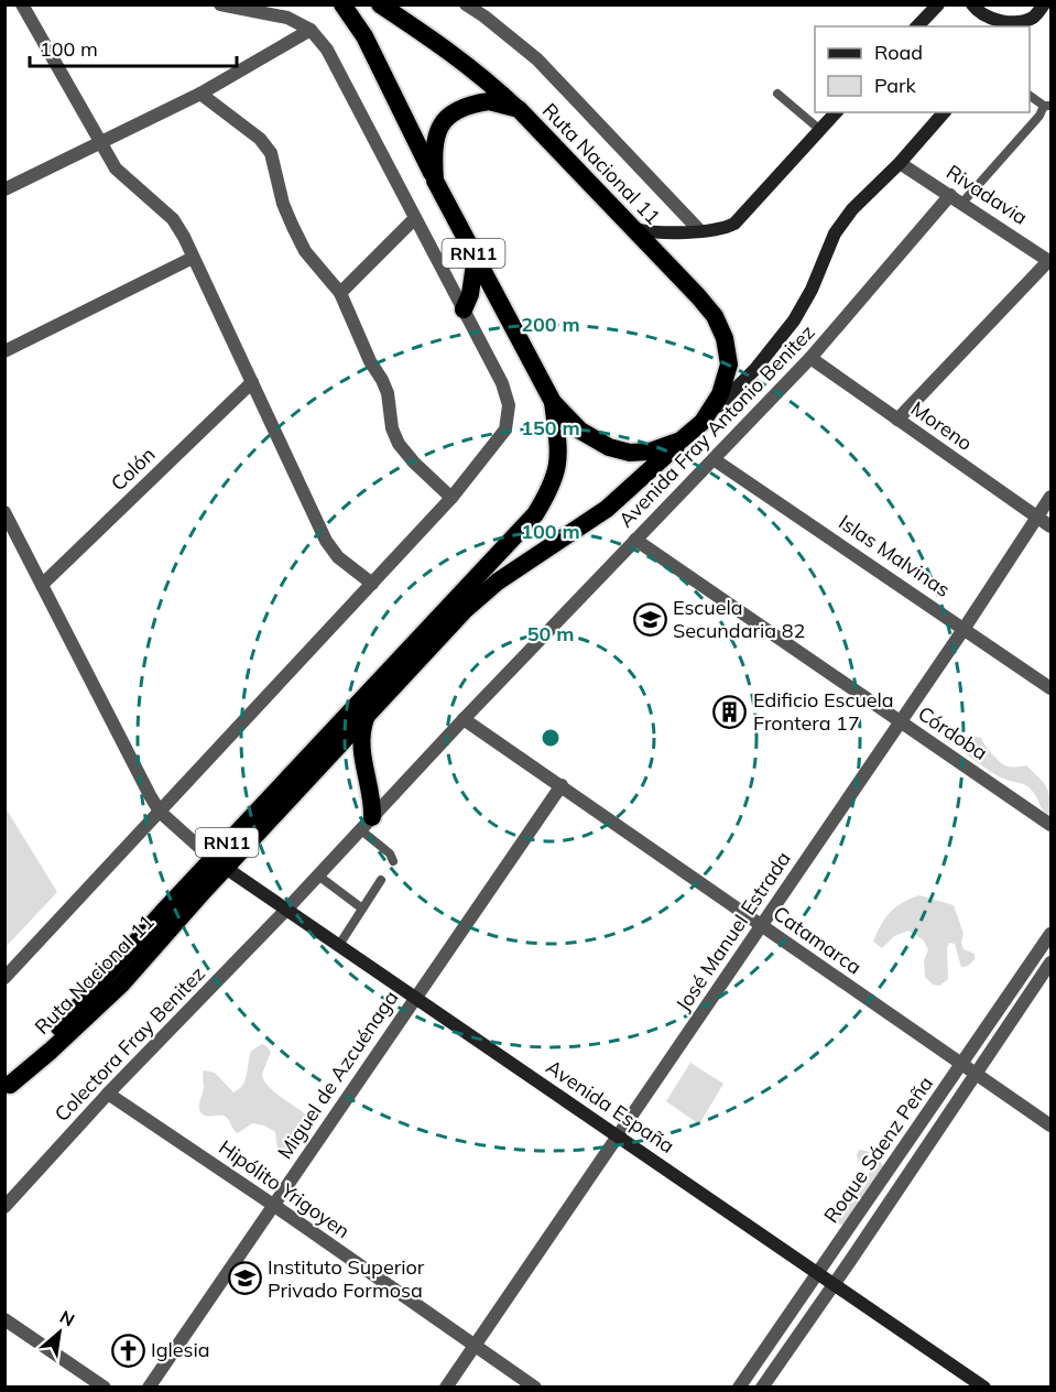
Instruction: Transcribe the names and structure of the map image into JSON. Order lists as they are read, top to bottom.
{
  "streets": {
    "highway": ["Ruta Nacional 11", "RN11"],
    "main road": ["Avenida España"],
    "street": [
      "Rivadavia",
      "Avenida Fray Antonio Benitez",
      "Moreno",
      "Colón",
      "Islas Malvinas",
      "Córdoba",
      "José Manuel Estrada",
      "Catamarca",
      "Colectora Fray Benitez",
      "Miguel de Azcuénaga",
      "Roque Sáenz Peña",
      "Hipólito Yrigoyen"
    ]
  },
  "crossings": [
    ["Ruta Nacional 11", "RN11"],
    ["Ruta Nacional 11", "Avenida España"],
    ["Rivadavia", "Avenida Fray Antonio Benitez"],
    ["Avenida Fray Antonio Benitez", "Moreno"],
    ["Avenida Fray Antonio Benitez", "Islas Malvinas"],
    ["Avenida Fray Antonio Benitez", "Córdoba"],
    ["Avenida Fray Antonio Benitez", "Catamarca"],
    ["Avenida Fray Antonio Benitez", "Colectora Fray Benitez"],
    ["Avenida Fray Antonio Benitez", "Avenida España"],
    ["Moreno", "José Manuel Estrada"],
    ["Islas Malvinas", "José Manuel Estrada"],
    ["Córdoba", "José Manuel Estrada"],
    ["José Manuel Estrada", "Catamarca"],
    ["José Manuel Estrada", "Avenida España"],
    ["José Manuel Estrada", "Hipólito Yrigoyen"],
    ["Catamarca", "Miguel de Azcuénaga"],
    ["Catamarca", "Roque Sáenz Peña"],
    ["Colectora Fray Benitez", "Avenida España"],
    ["Colectora Fray Benitez", "Hipólito Yrigoyen"],
    ["Miguel de Azcuénaga", "Avenida España"],
    ["Miguel de Azcuénaga", "Hipólito Yrigoyen"],
    ["Avenida España", "Roque Sáenz Peña"]
  ],
  "places": {
    "school or university": ["Escuela Secundaria 82", "Instituto Superior Privado Formosa"],
    "building": ["Edificio Escuela Frontera 17"],
    "church": ["Iglesia"]
  },
  "legend": ["Road", "Park"],
  "scale_bar": "100 m",
  "north": "top right",
  "rings": [
    "200 m",
    "150 m",
    "100 m",
    "50 m"
  ]
}
